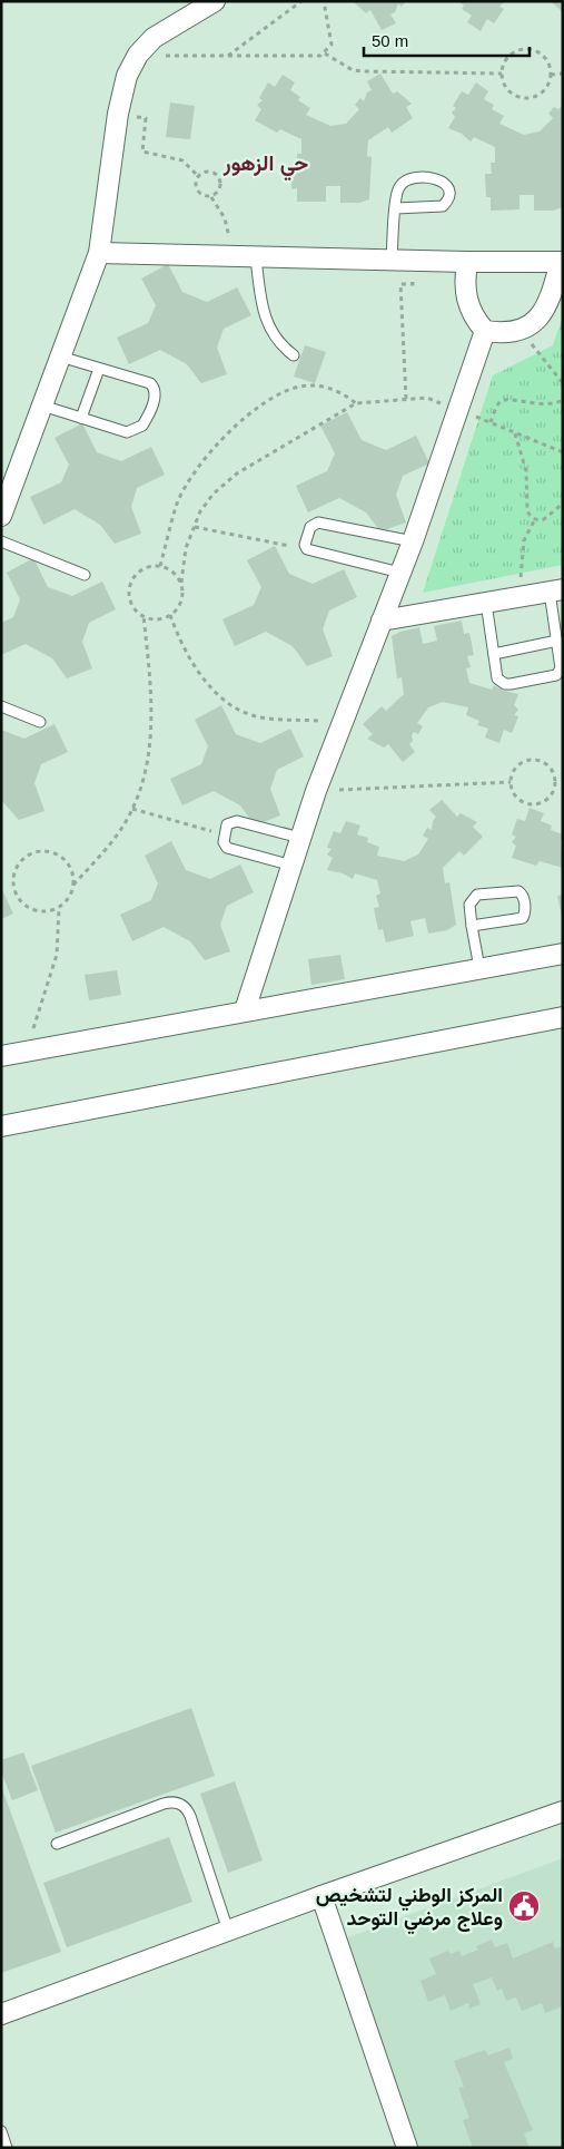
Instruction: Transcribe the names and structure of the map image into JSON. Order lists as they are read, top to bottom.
{
  "districts": ["حي الزهور"],
  "places": {
    "public building": ["المركز الوطني لتشخيص وعلاج مرضي التوحد"]
  },
  "scale_bar": "50 m"
}
